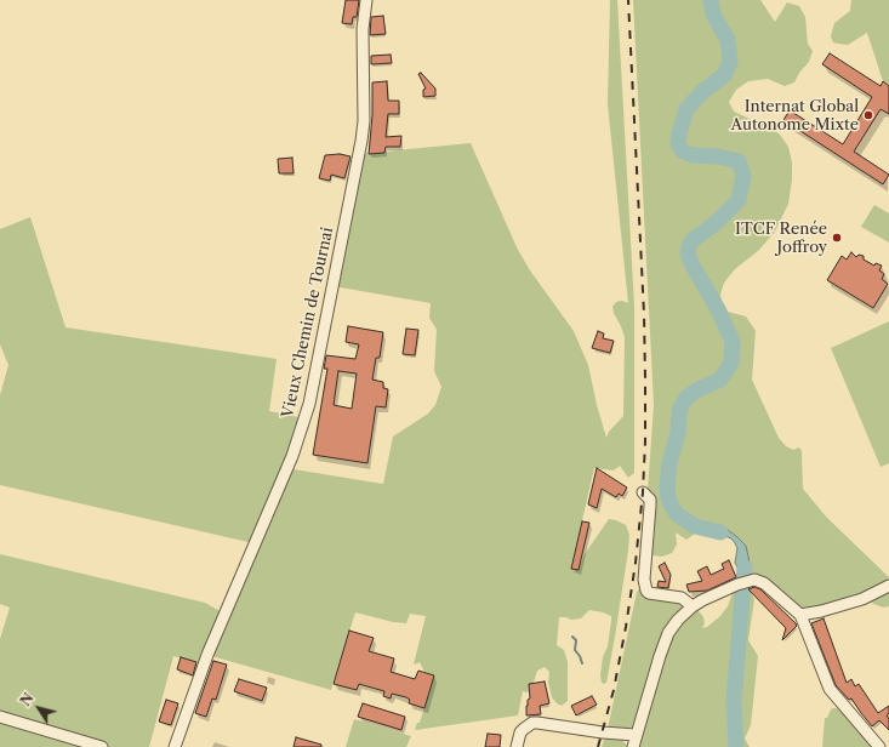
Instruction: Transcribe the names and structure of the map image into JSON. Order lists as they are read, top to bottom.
{
  "streets": {
    "street": ["Vieux Chemin de Tournai"]
  },
  "places": ["Internat Global Autonome Mixte", "ITCF Renée Joffroy"],
  "north": "top left"
}
